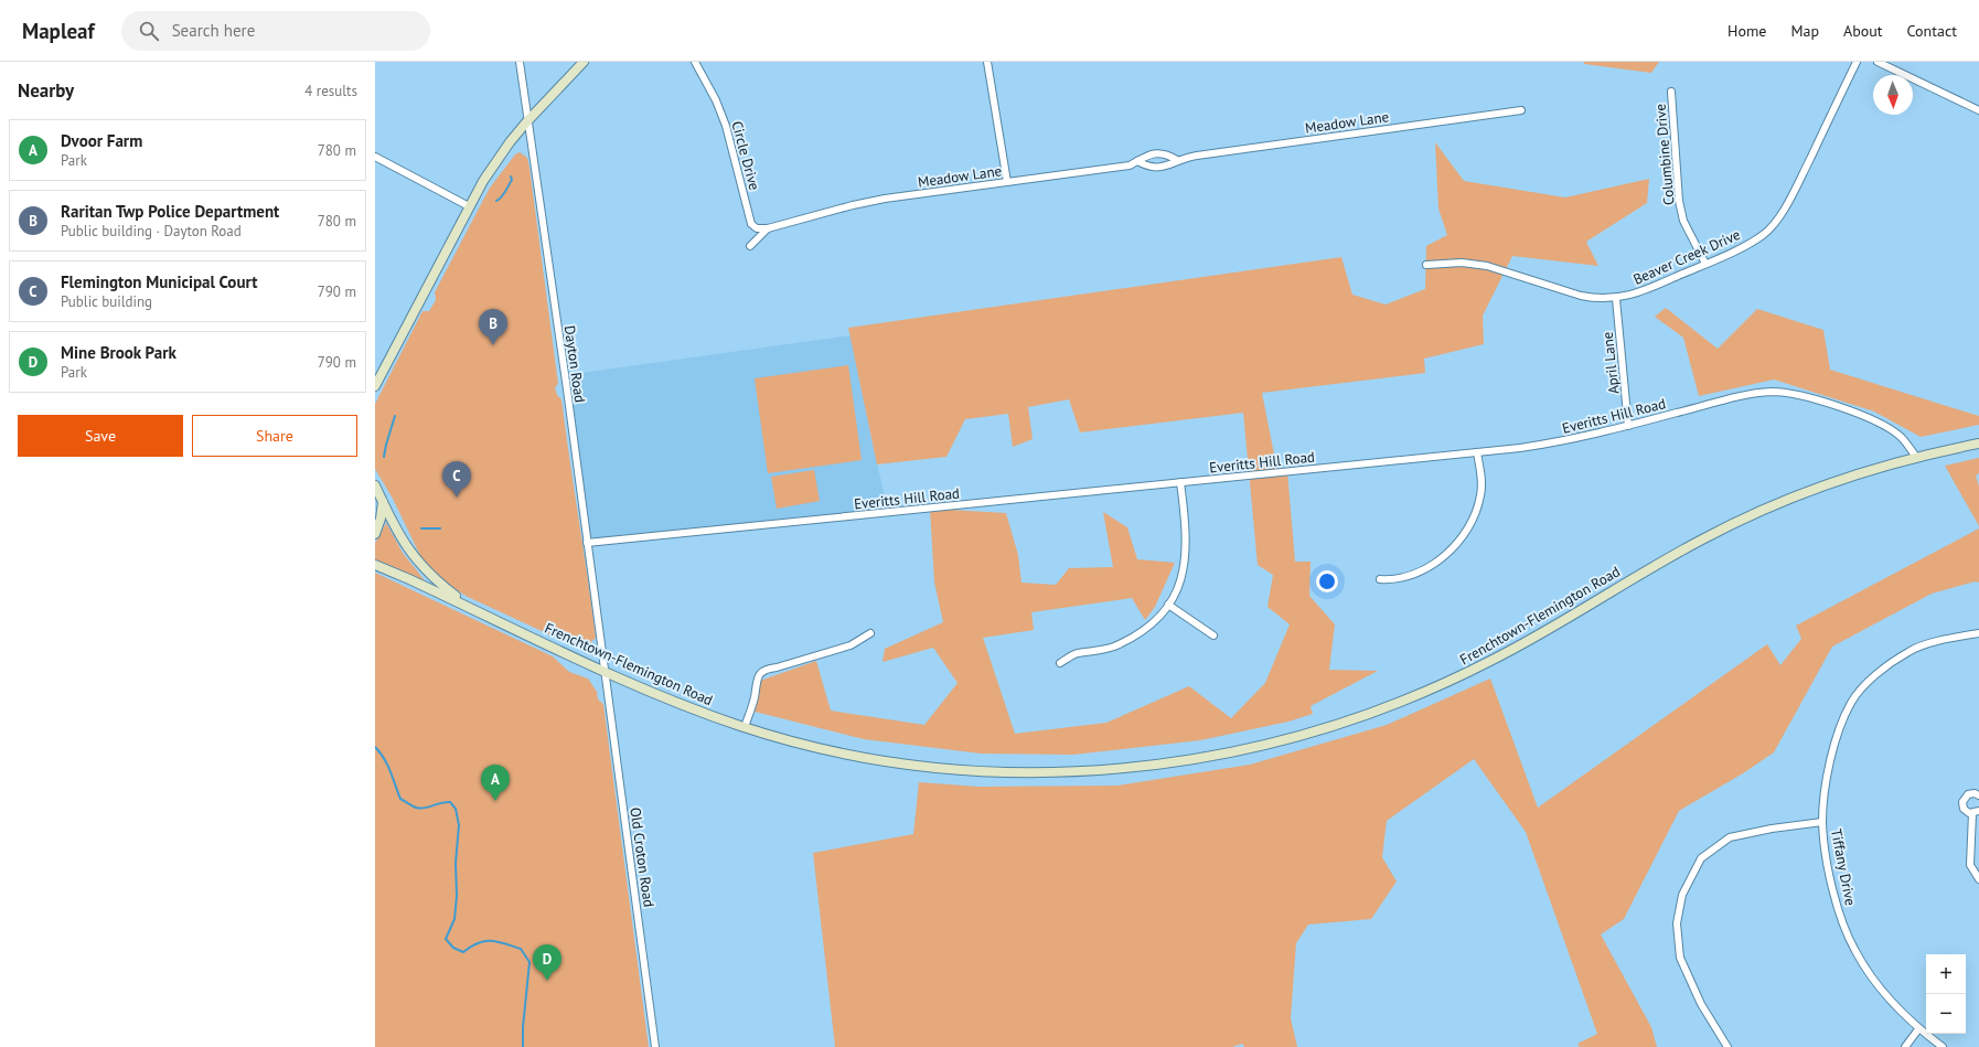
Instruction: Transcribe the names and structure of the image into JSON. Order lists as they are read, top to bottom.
{
  "streets": {
    "main road": ["Frenchtown-Flemington Road"],
    "street": [
      "Meadow Lane",
      "Columbine Drive",
      "Circle Drive",
      "Beaver Creek Drive",
      "April Lane",
      "Dayton Road",
      "Everitts Hill Road",
      "Old Croton Road",
      "Tiffany Drive"
    ]
  },
  "crossings": [
    ["Meadow Lane", "Circle Drive"],
    ["Columbine Drive", "Beaver Creek Drive"],
    ["Beaver Creek Drive", "April Lane"],
    ["April Lane", "Everitts Hill Road"],
    ["Dayton Road", "Everitts Hill Road"],
    ["Dayton Road", "Frenchtown-Flemington Road"],
    ["Dayton Road", "Old Croton Road"],
    ["Everitts Hill Road", "Frenchtown-Flemington Road"],
    ["Frenchtown-Flemington Road", "Old Croton Road"]
  ],
  "north": "bottom",
  "page": {
    "header": "Mapleaf",
    "search": "Search here",
    "nav": [
      "Home",
      "Map",
      "About",
      "Contact"
    ],
    "heading": ["Nearby", "4 results"],
    "list": [
      {
        "mark": "A",
        "name": "Dvoor Farm",
        "note": "Park",
        "value": "780 m"
      },
      {
        "mark": "B",
        "name": "Raritan Twp Police Department",
        "note": "Public building · Dayton Road",
        "value": "780 m"
      },
      {
        "mark": "C",
        "name": "Flemington Municipal Court",
        "note": "Public building",
        "value": "790 m"
      },
      {
        "mark": "D",
        "name": "Mine Brook Park",
        "note": "Park",
        "value": "790 m"
      }
    ],
    "pins": [
      "B",
      "C",
      "A",
      "D"
    ],
    "buttons": ["Save", "Share"],
    "map_buttons": ["+", "−"]
  }
}
